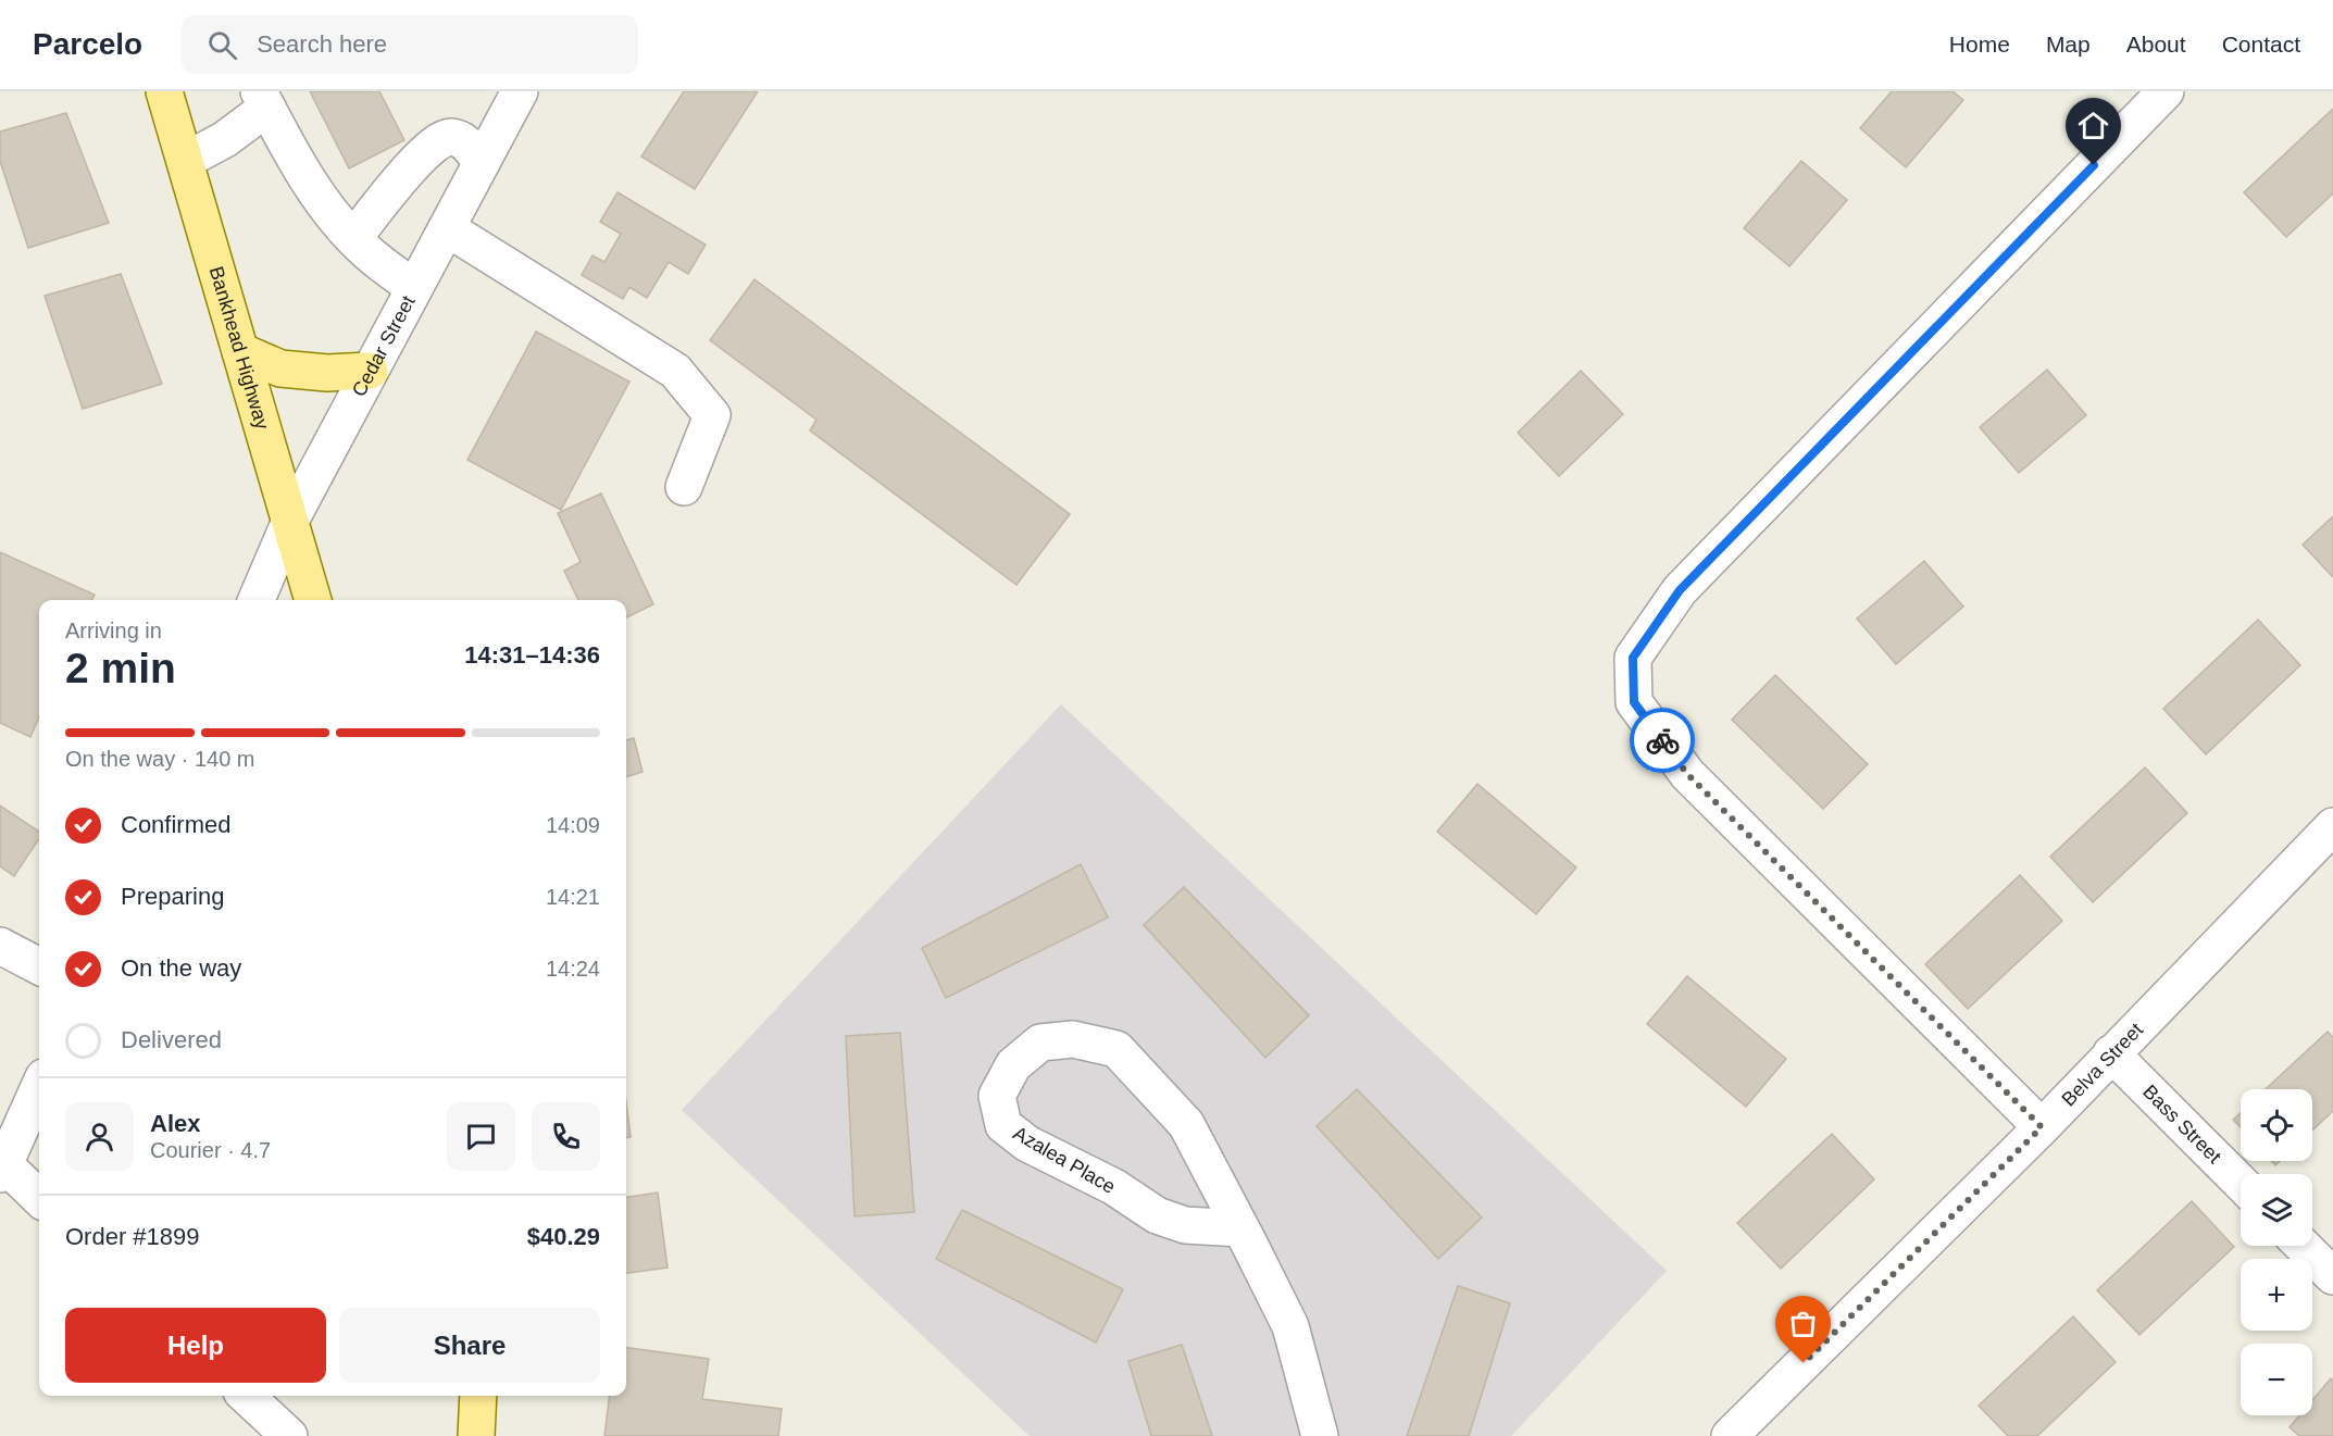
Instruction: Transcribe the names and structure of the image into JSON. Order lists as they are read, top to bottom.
{
  "streets": {
    "main road": ["Bankhead Highway"],
    "street": [
      "Cedar Street",
      "Belva Street",
      "Bass Street",
      "Azalea Place"
    ]
  },
  "crossings": [
    ["Cedar Street", "Bankhead Highway"],
    ["Belva Street", "Bass Street"]
  ],
  "page": {
    "header": "Parcelo",
    "search": "Search here",
    "nav": [
      "Home",
      "Map",
      "About",
      "Contact"
    ],
    "heading": ["2 min", "Arriving in", "14:31–14:36"],
    "panel": [
      "Alex",
      "Courier · 4.7",
      "Order #1899",
      "$40.29"
    ],
    "bar": "On the way · 140 m",
    "list": [
      ["Confirmed", "14:09"],
      ["Preparing", "14:21"],
      ["On the way", "14:24"],
      "Delivered"
    ],
    "map_buttons": ["+", "−"],
    "buttons": ["Help", "Share"]
  }
}
